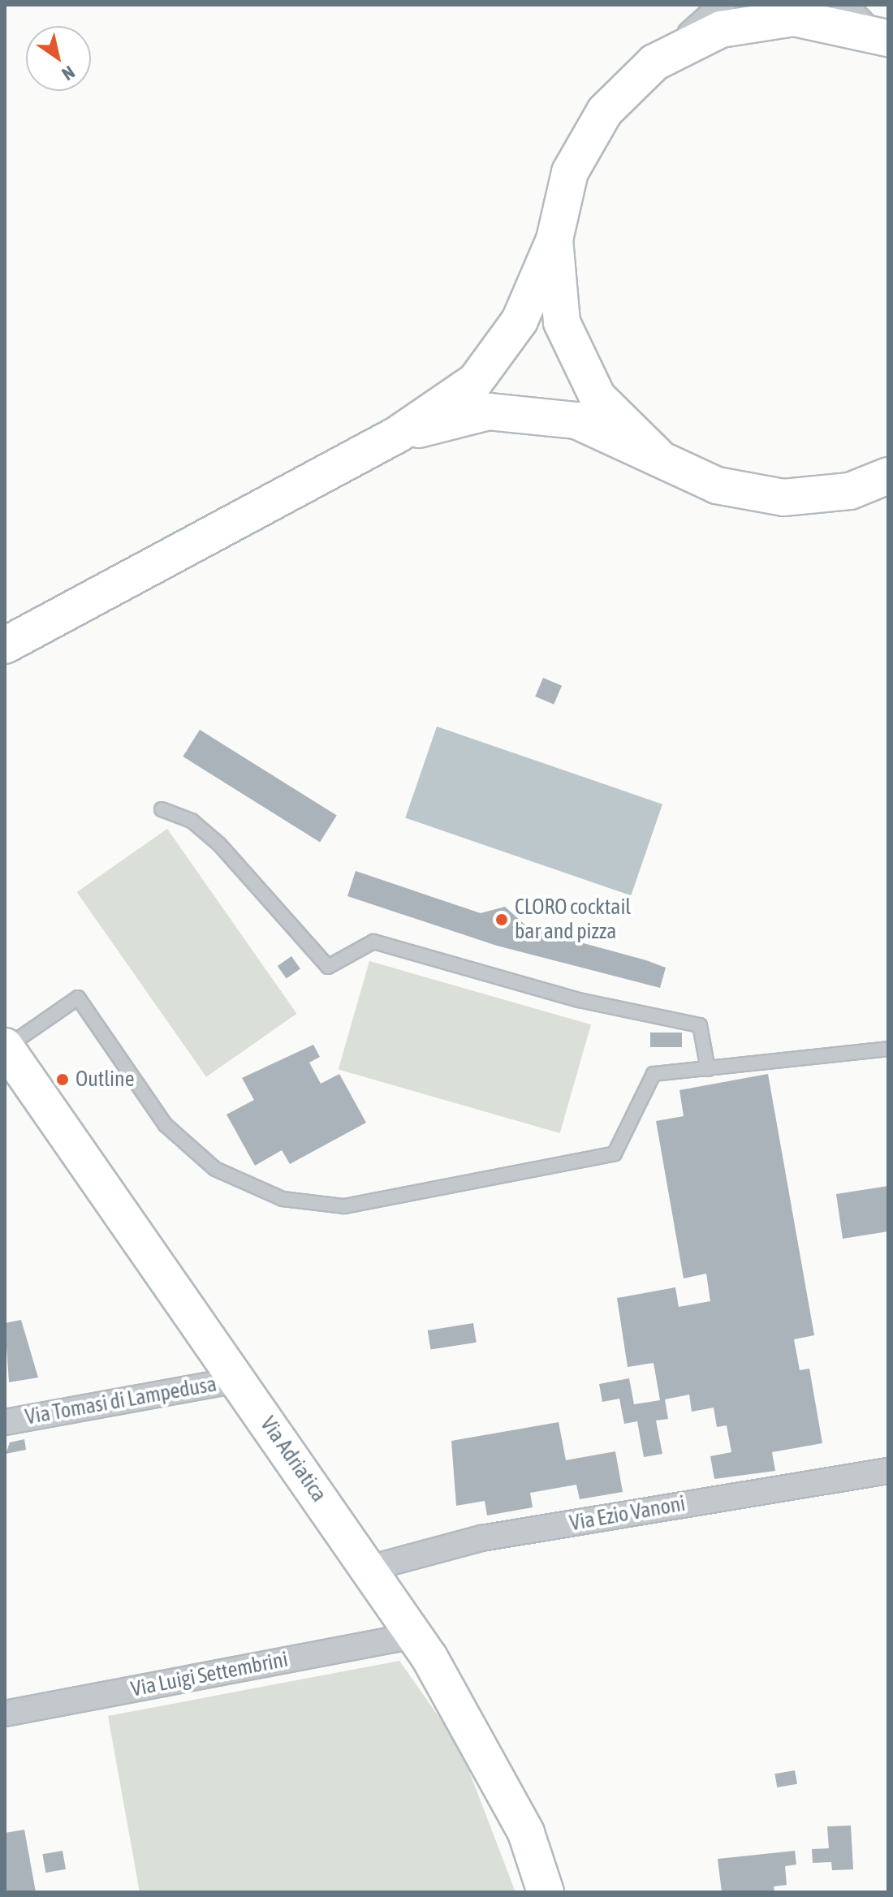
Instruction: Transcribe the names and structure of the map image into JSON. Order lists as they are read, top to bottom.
{
  "streets": {
    "street": [
      "Via Tomasi di Lampedusa",
      "Via Adriatica",
      "Via Ezio Vanoni",
      "Via Luigi Settembrini"
    ]
  },
  "crossings": [
    ["Via Tomasi di Lampedusa", "Via Adriatica"],
    ["Via Adriatica", "Via Ezio Vanoni"],
    ["Via Adriatica", "Via Luigi Settembrini"]
  ],
  "places": ["CLORO cocktail bar and pizza", "Outline"],
  "north": "bottom right"
}
